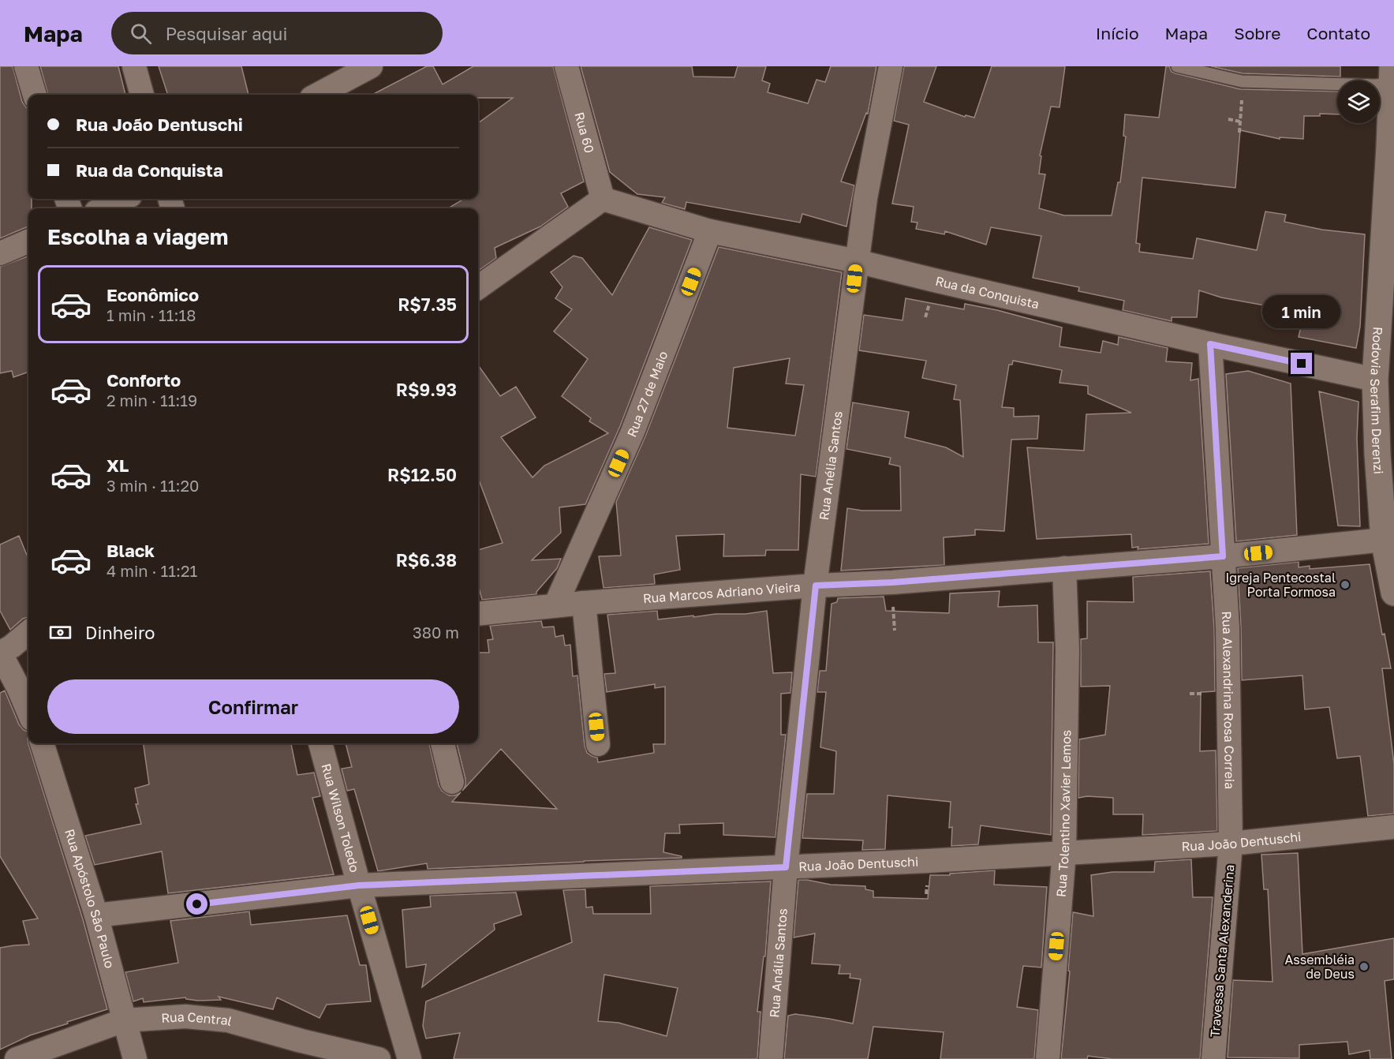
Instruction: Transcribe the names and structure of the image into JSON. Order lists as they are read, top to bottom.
{
  "streets": {
    "main road": ["Rodovia Serafim Derenzi"],
    "street": [
      "Rua 60",
      "Rua da Conquista",
      "Rua 27 de Maio",
      "Rua Anélia Santos",
      "Rua Marcos Adriano Vieira",
      "Rua Alexandrina Rosa Correia",
      "Rua Tolentino Xavier Lemos",
      "Rua Wilson Toledo",
      "Rua João Dentuschi",
      "Rua Apóstolo São Paulo",
      "Travessa Santa Alexanderina",
      "Rua Anália Santos",
      "Rua Central"
    ]
  },
  "crossings": [
    ["Rua 60", "Rua da Conquista"],
    ["Rua da Conquista", "Rua 27 de Maio"],
    ["Rua da Conquista", "Rodovia Serafim Derenzi"],
    ["Rua da Conquista", "Rua Anélia Santos"],
    ["Rua 27 de Maio", "Rua Marcos Adriano Vieira"],
    ["Rodovia Serafim Derenzi", "Rua Marcos Adriano Vieira"],
    ["Rua Anélia Santos", "Rua Marcos Adriano Vieira"],
    ["Rua Anélia Santos", "Rua João Dentuschi"],
    ["Rua Anélia Santos", "Rua Anália Santos"],
    ["Rua Marcos Adriano Vieira", "Rua Alexandrina Rosa Correia"],
    ["Rua Marcos Adriano Vieira", "Rua Tolentino Xavier Lemos"],
    ["Rua Alexandrina Rosa Correia", "Rua João Dentuschi"],
    ["Rua Alexandrina Rosa Correia", "Travessa Santa Alexanderina"],
    ["Rua Tolentino Xavier Lemos", "Rua João Dentuschi"],
    ["Rua Wilson Toledo", "Rua João Dentuschi"],
    ["Rua João Dentuschi", "Rua Apóstolo São Paulo"],
    ["Rua João Dentuschi", "Travessa Santa Alexanderina"],
    ["Rua João Dentuschi", "Rua Anália Santos"],
    ["Rua Apóstolo São Paulo", "Rua Central"]
  ],
  "places": ["Igreja Pentecostal Porta Formosa", "Assembléia de Deus"],
  "page": {
    "header": "Mapa",
    "search": "Pesquisar aqui",
    "nav": [
      "Início",
      "Mapa",
      "Sobre",
      "Contato"
    ],
    "banner": ["Rua João Dentuschi", "Rua da Conquista"],
    "heading": "Escolha a viagem",
    "list": [
      {
        "name": "Econômico",
        "note": "1 min · 11:18",
        "value": "R$7.35"
      },
      {
        "name": "Conforto",
        "note": "2 min · 11:19",
        "value": "R$9.93"
      },
      {
        "name": "XL",
        "note": "3 min · 11:20",
        "value": "R$12.50"
      },
      {
        "name": "Black",
        "note": "4 min · 11:21",
        "value": "R$6.38"
      }
    ],
    "bubble": "1 min",
    "pay": ["Dinheiro", "380 m"],
    "buttons": "Confirmar"
  }
}
